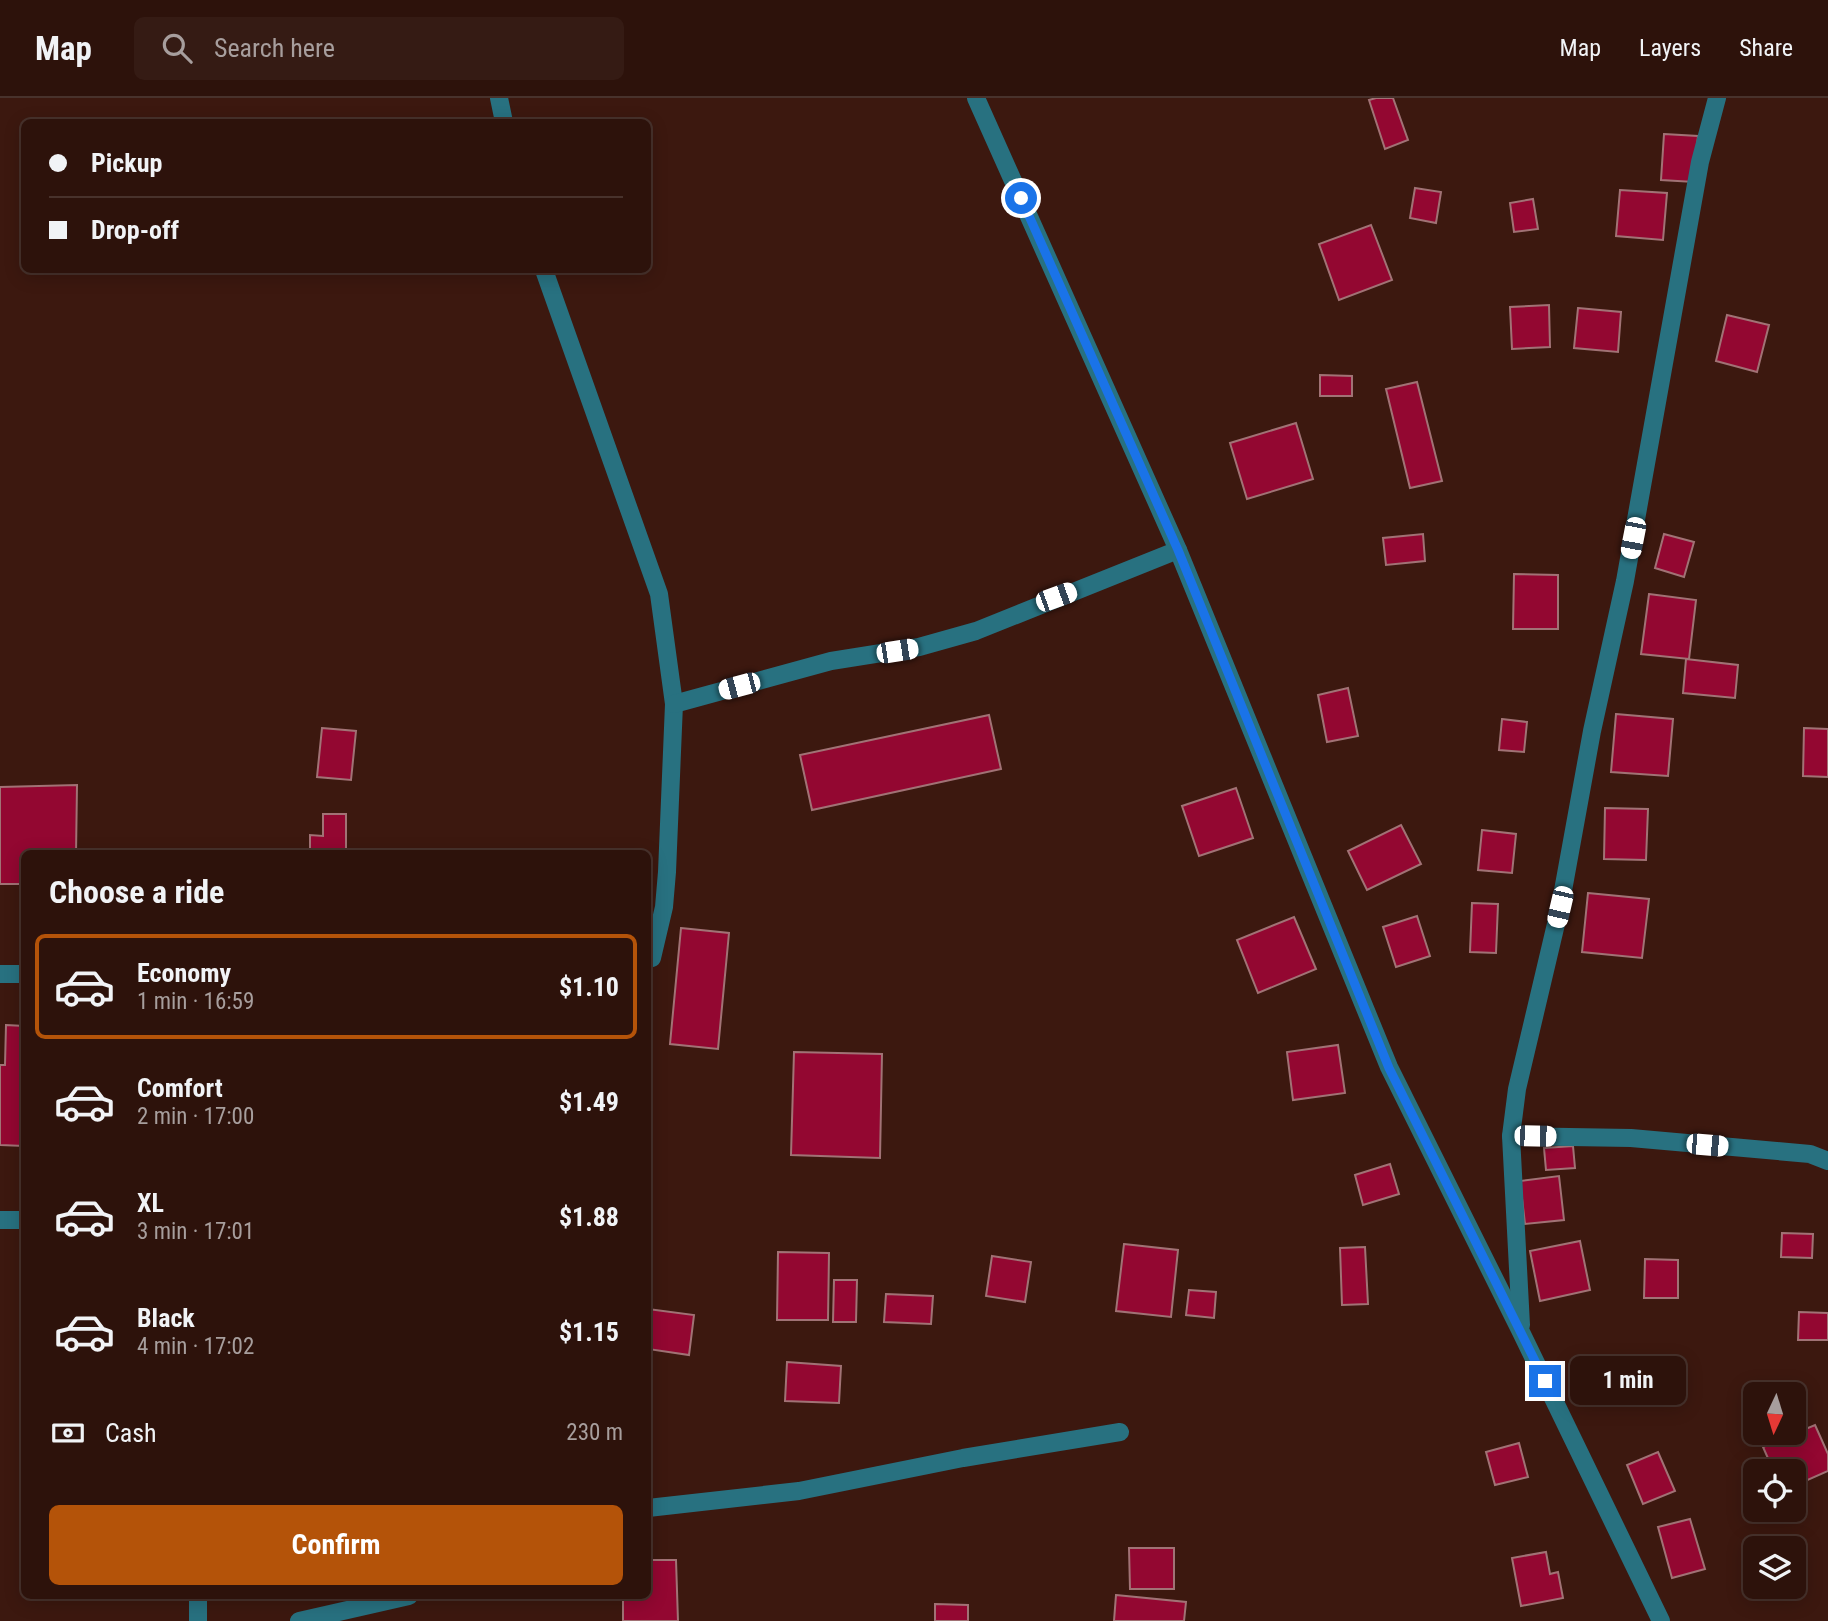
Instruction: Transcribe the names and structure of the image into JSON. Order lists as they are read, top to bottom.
{
  "north": "bottom",
  "page": {
    "header": "Map",
    "search": "Search here",
    "nav": ["Map", "Layers", "Share"],
    "banner": ["Pickup", "Drop-off"],
    "heading": "Choose a ride",
    "list": [
      {
        "name": "Economy",
        "note": "1 min · 16:59",
        "value": "$1.10"
      },
      {
        "name": "Comfort",
        "note": "2 min · 17:00",
        "value": "$1.49"
      },
      {
        "name": "XL",
        "note": "3 min · 17:01",
        "value": "$1.88"
      },
      {
        "name": "Black",
        "note": "4 min · 17:02",
        "value": "$1.15"
      }
    ],
    "bubble": "1 min",
    "pay": ["Cash", "230 m"],
    "buttons": "Confirm"
  }
}
